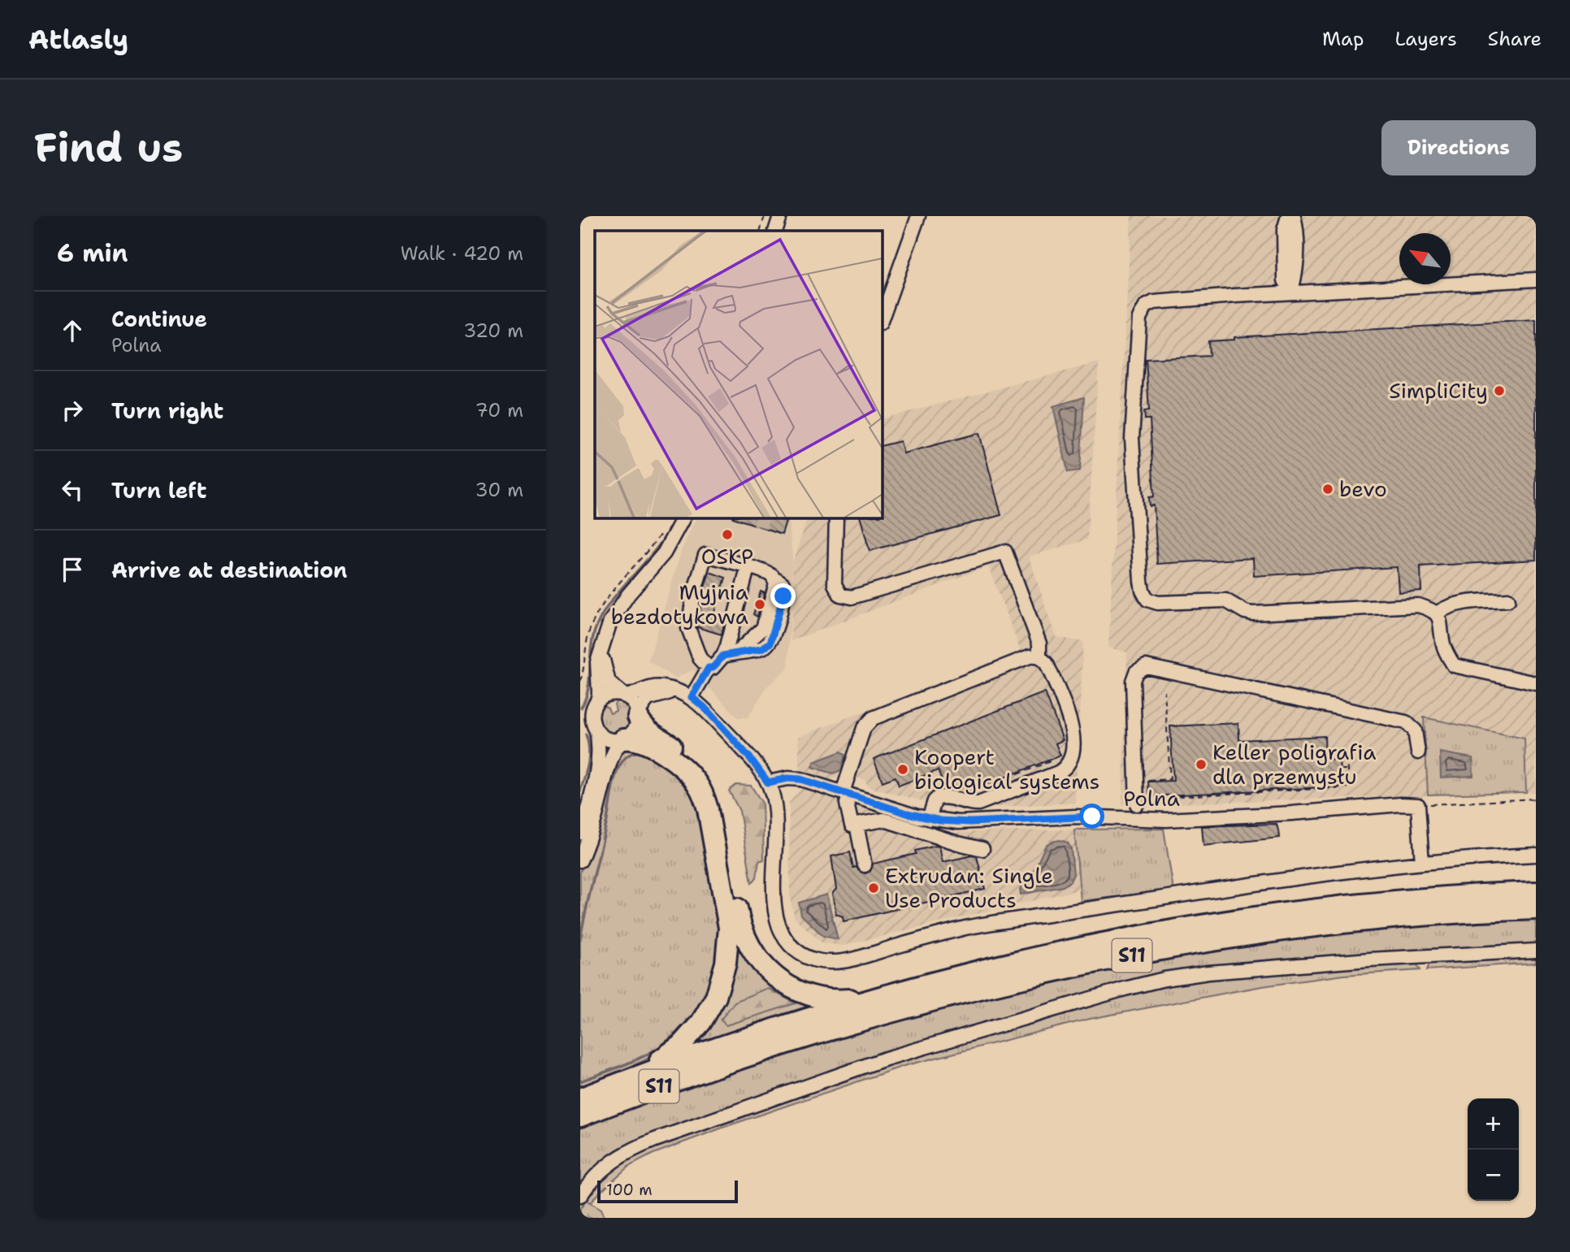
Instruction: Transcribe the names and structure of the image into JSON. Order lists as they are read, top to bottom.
{
  "streets": {
    "highway": ["S11"],
    "street": ["Polna"]
  },
  "places": [
    "SimpliCity",
    "bevo",
    "OSKP",
    "Myjnia bezdotykowa",
    "Keller poligrafia dla przemysłu",
    "Koopert biological systems",
    "Extrudan: Single Use Products"
  ],
  "scale_bar": "100 m",
  "north": "top left",
  "page": {
    "header": "Atlasly",
    "nav": ["Map", "Layers", "Share"],
    "buttons": "Directions",
    "title": "Find us",
    "heading": ["6 min", "Walk · 420 m"],
    "list": [
      ["Continue", "Polna", "320 m"],
      ["Turn right", "70 m"],
      ["Turn left", "30 m"],
      "Arrive at destination"
    ],
    "map_buttons": ["+", "−"],
    "scale": "100 m"
  }
}
